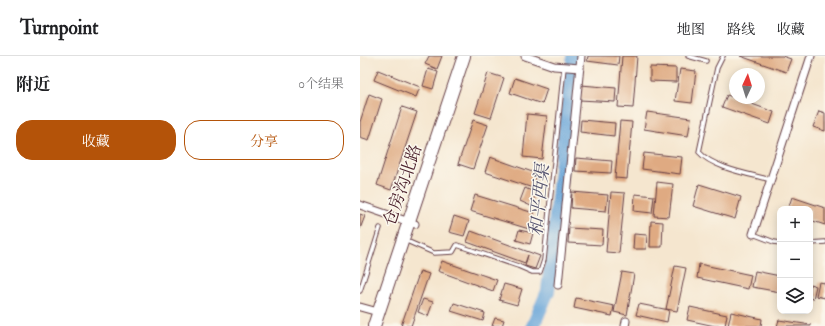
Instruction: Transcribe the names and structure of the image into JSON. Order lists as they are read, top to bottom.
{
  "streets": {
    "main road": ["仓房沟北路"]
  },
  "water": ["和平西渠"],
  "north": "top",
  "page": {
    "header": "Turnpoint",
    "nav": ["地图", "路线", "收藏"],
    "heading": ["附近", "0个结果"],
    "buttons": ["收藏", "分享"],
    "map_buttons": ["+", "−"]
  }
}
